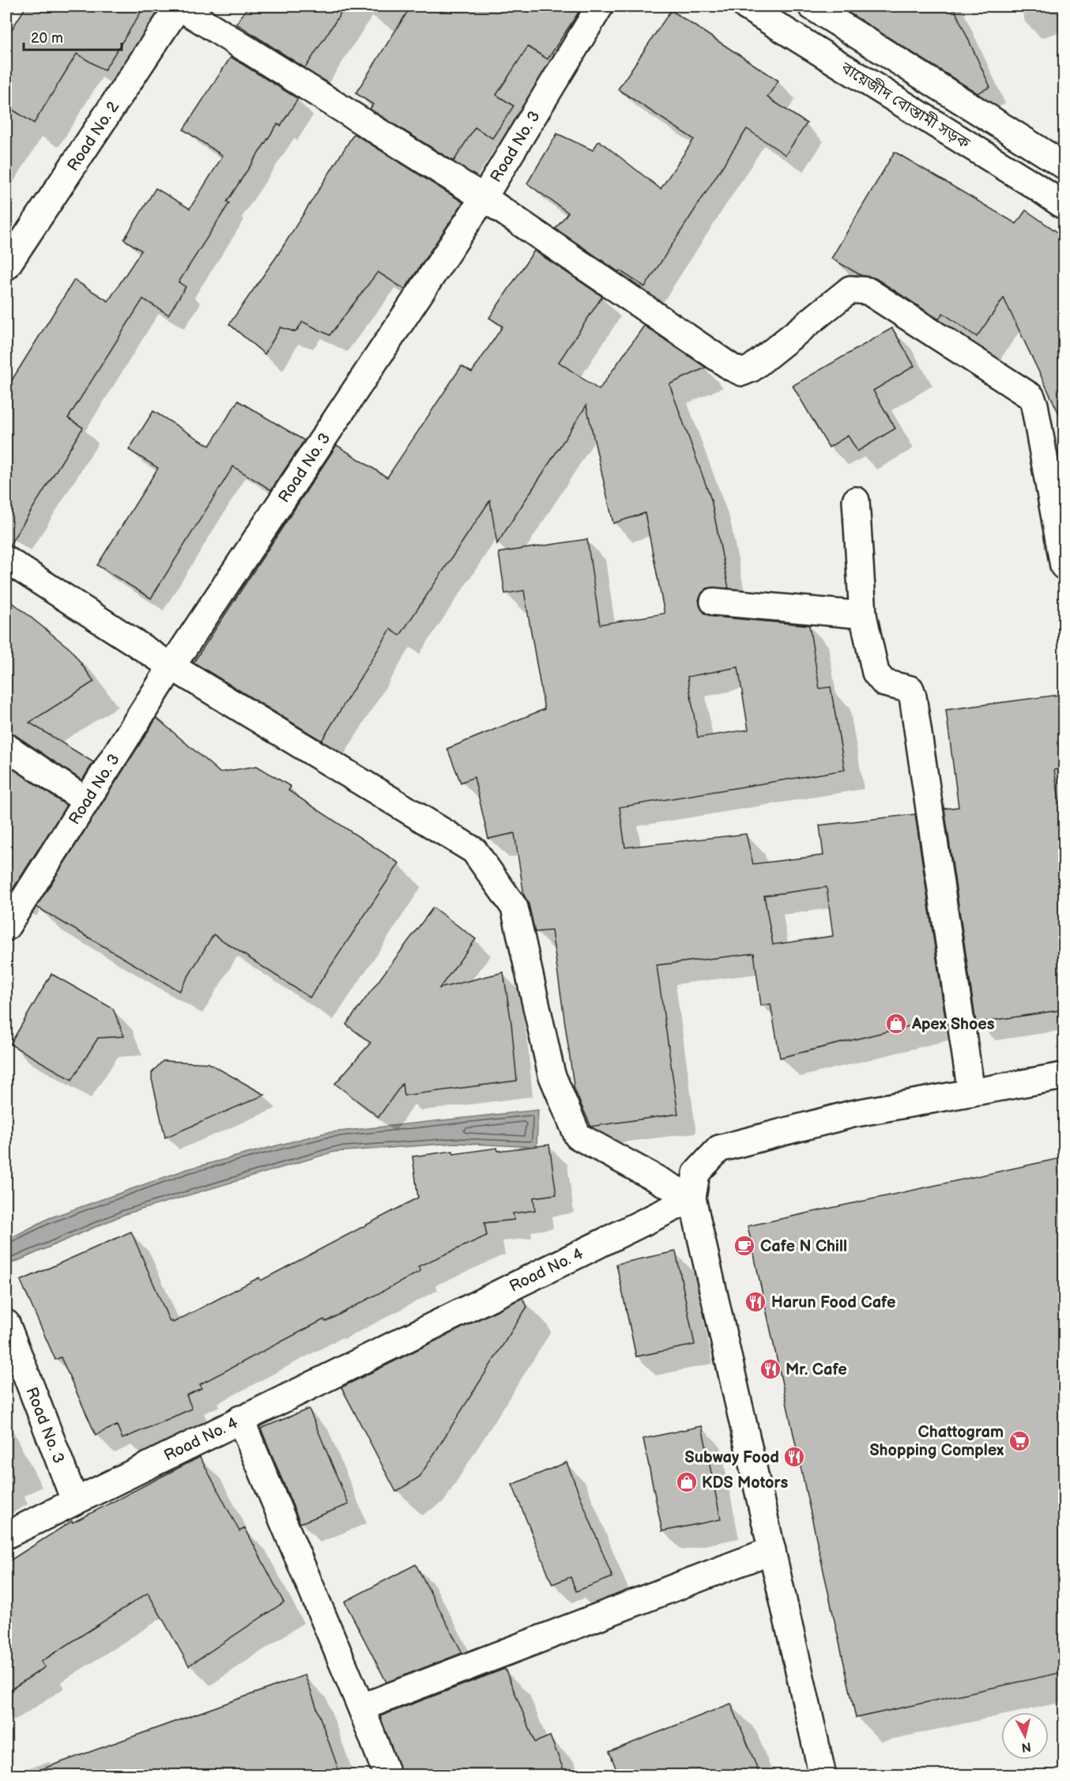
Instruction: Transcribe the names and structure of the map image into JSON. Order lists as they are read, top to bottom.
{
  "streets": {
    "street": [
      "বায়েজীদ বোস্তামী সড়ক",
      "Road No. 2",
      "Road No. 3",
      "Road No. 4"
    ]
  },
  "crossings": [
    ["Road No. 3", "Road No. 4"]
  ],
  "places": {
    "shop": ["Apex Shoes", "KDS Motors"],
    "cafe": ["Cafe N Chill"],
    "restaurant": ["Harun Food Cafe", "Mr. Cafe", "Subway Food"],
    "supermarket": ["Chattogram Shopping Complex"]
  },
  "scale_bar": "20 m",
  "north": "bottom"
}
